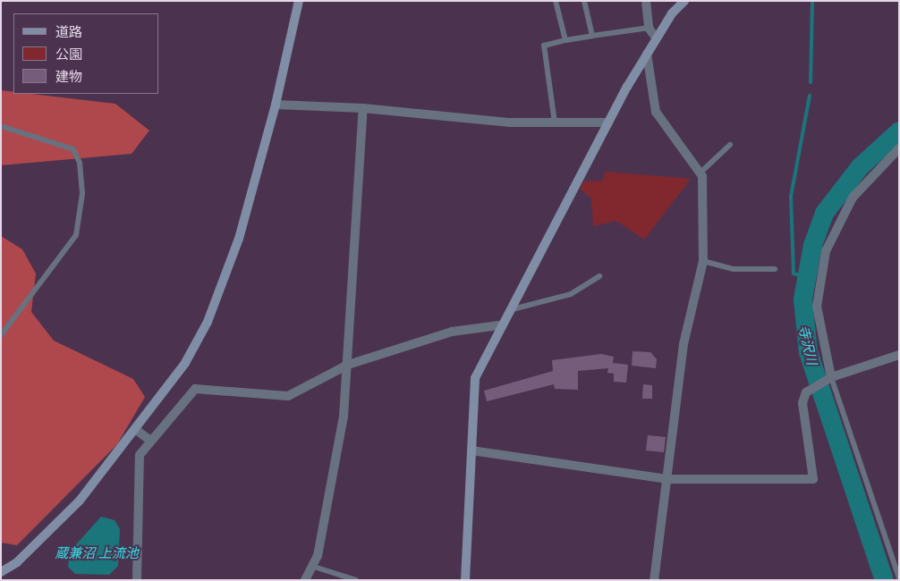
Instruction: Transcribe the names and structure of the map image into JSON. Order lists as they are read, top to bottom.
{
  "water": ["寺沢川", "蔵兼沼 上流池"],
  "legend": ["道路", "公園", "建物"]
}
